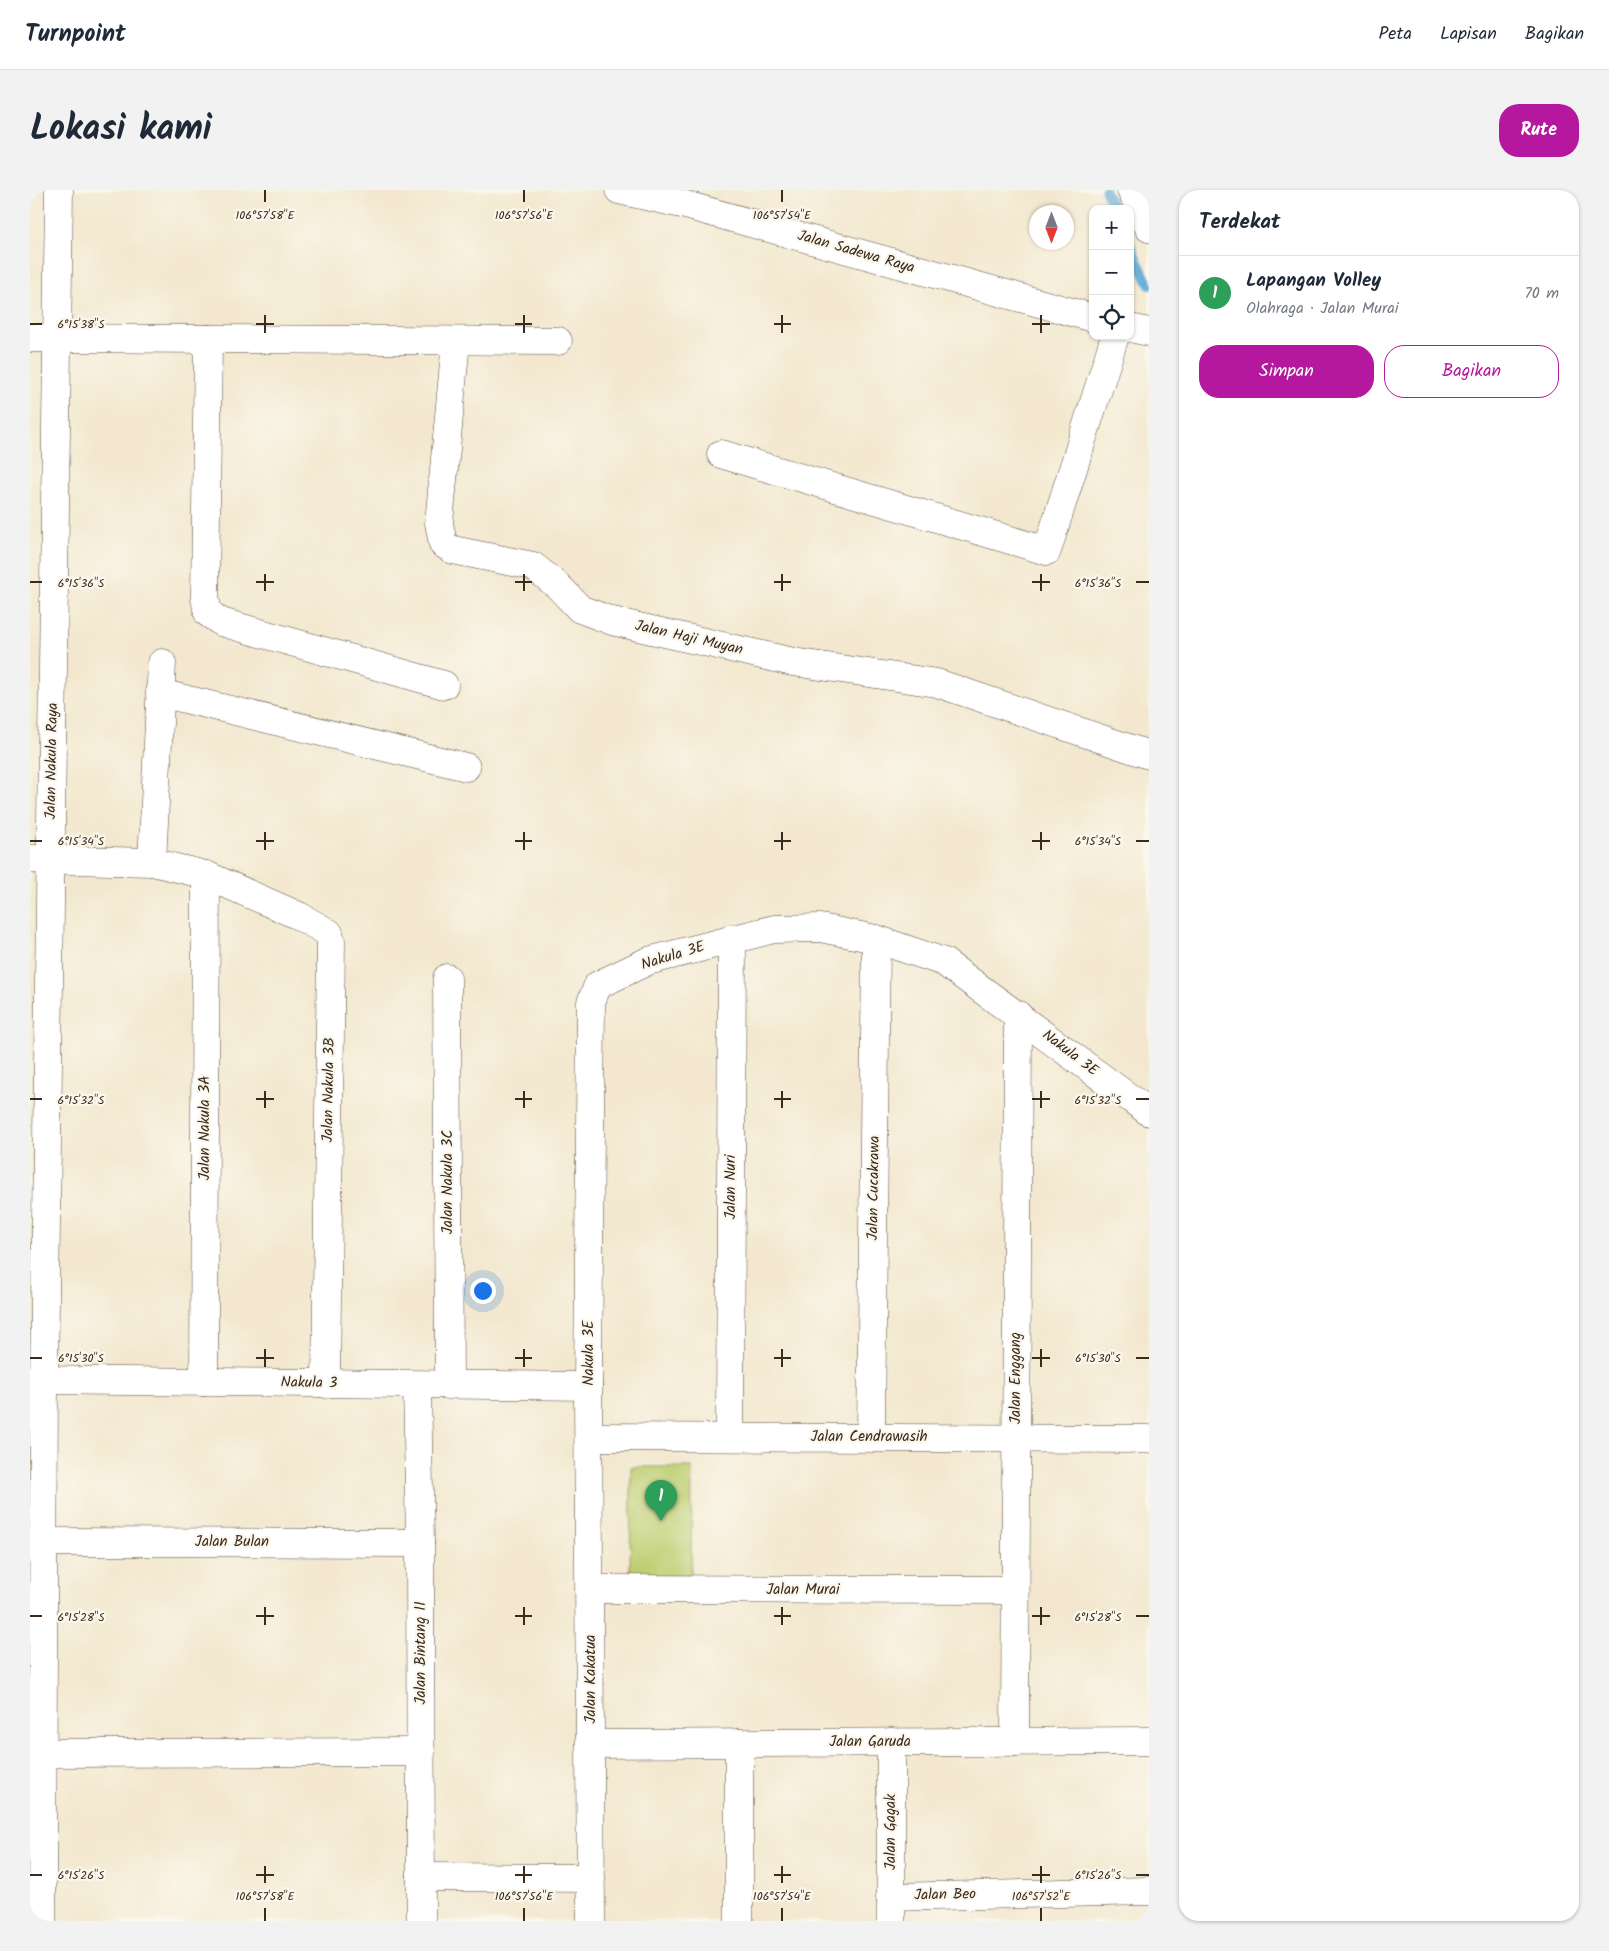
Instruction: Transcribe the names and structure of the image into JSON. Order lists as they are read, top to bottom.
{
  "streets": {
    "street": [
      "Jalan Sadewa Raya",
      "Jalan Haji Muyan",
      "Jalan Nakula Raya",
      "Nakula 3E",
      "Jalan Nakula 3B",
      "Jalan Nakula 3A",
      "Jalan Nakula 3C",
      "Jalan Nuri",
      "Jalan Cucakrawa",
      "Jalan Enggang",
      "Nakula 3",
      "Jalan Cendrawasih",
      "Jalan Bulan",
      "Jalan Murai",
      "Jalan Bintang II",
      "Jalan Kakatua",
      "Jalan Garuda",
      "Jalan Gagak",
      "Jalan Beo"
    ]
  },
  "crossings": [
    ["Jalan Nakula Raya", "Jalan Nakula 3B"],
    ["Jalan Nakula Raya", "Nakula 3"],
    ["Jalan Nakula Raya", "Jalan Bulan"],
    ["Nakula 3E", "Jalan Nuri"],
    ["Nakula 3E", "Jalan Cucakrawa"],
    ["Nakula 3E", "Jalan Enggang"],
    ["Nakula 3E", "Nakula 3"],
    ["Nakula 3E", "Jalan Cendrawasih"],
    ["Nakula 3E", "Jalan Kakatua"],
    ["Jalan Nakula 3B", "Jalan Nakula 3A"],
    ["Jalan Nakula 3B", "Nakula 3"],
    ["Jalan Nakula 3A", "Nakula 3"],
    ["Jalan Nakula 3C", "Nakula 3"],
    ["Jalan Nuri", "Jalan Cendrawasih"],
    ["Jalan Cucakrawa", "Jalan Cendrawasih"],
    ["Jalan Enggang", "Jalan Cendrawasih"],
    ["Jalan Enggang", "Jalan Murai"],
    ["Jalan Enggang", "Jalan Garuda"],
    ["Nakula 3", "Jalan Bintang II"],
    ["Jalan Cendrawasih", "Jalan Kakatua"],
    ["Jalan Bulan", "Jalan Bintang II"],
    ["Jalan Murai", "Jalan Kakatua"],
    ["Jalan Kakatua", "Jalan Garuda"],
    ["Jalan Garuda", "Jalan Gagak"],
    ["Jalan Gagak", "Jalan Beo"]
  ],
  "north": "bottom",
  "page": {
    "header": "Turnpoint",
    "nav": ["Peta", "Lapisan", "Bagikan"],
    "title": "Lokasi kami",
    "buttons": [
      "Rute",
      ["Simpan", "Bagikan"]
    ],
    "heading": "Terdekat",
    "map_buttons": ["+", "−"],
    "list": [
      {
        "mark": "1",
        "name": "Lapangan Volley",
        "note": "Olahraga · Jalan Murai",
        "value": "70 m"
      }
    ],
    "pins": "1"
  },
  "coordinates": [
    "106°57'58\"E",
    "106°57'56\"E",
    "106°57'54\"E",
    "6°15'38\"S",
    "6°15'36\"S",
    "6°15'34\"S",
    "6°15'32\"S",
    "6°15'30\"S",
    "6°15'28\"S",
    "6°15'26\"S",
    "106°57'52\"E"
  ]
}
